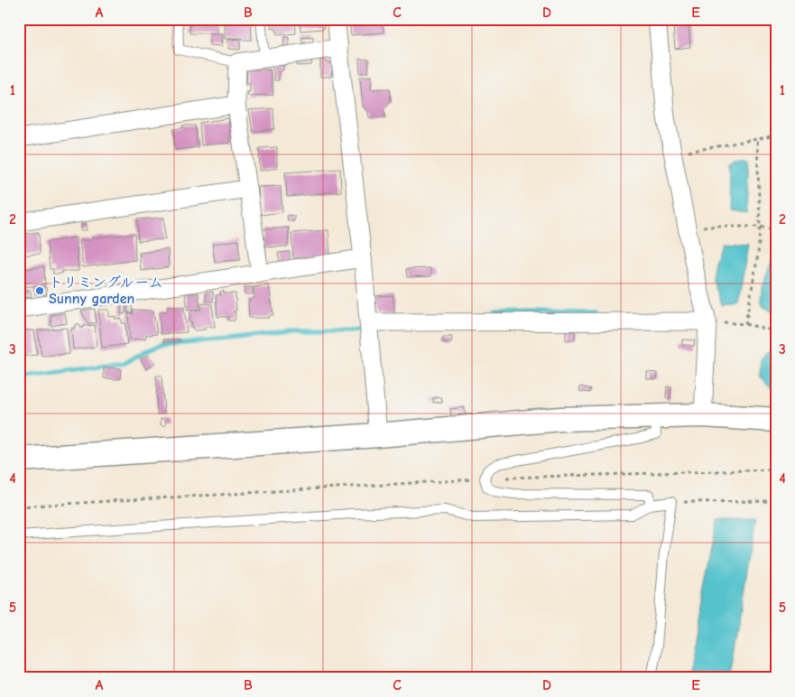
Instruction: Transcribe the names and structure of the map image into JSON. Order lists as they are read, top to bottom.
{
  "places": ["トリミングルーム Sunny garden"],
  "grid": {
    "columns": [
      "A",
      "B",
      "C",
      "D",
      "E"
    ],
    "rows": [
      "1",
      "2",
      "3",
      "4",
      "5"
    ]
  }
}
